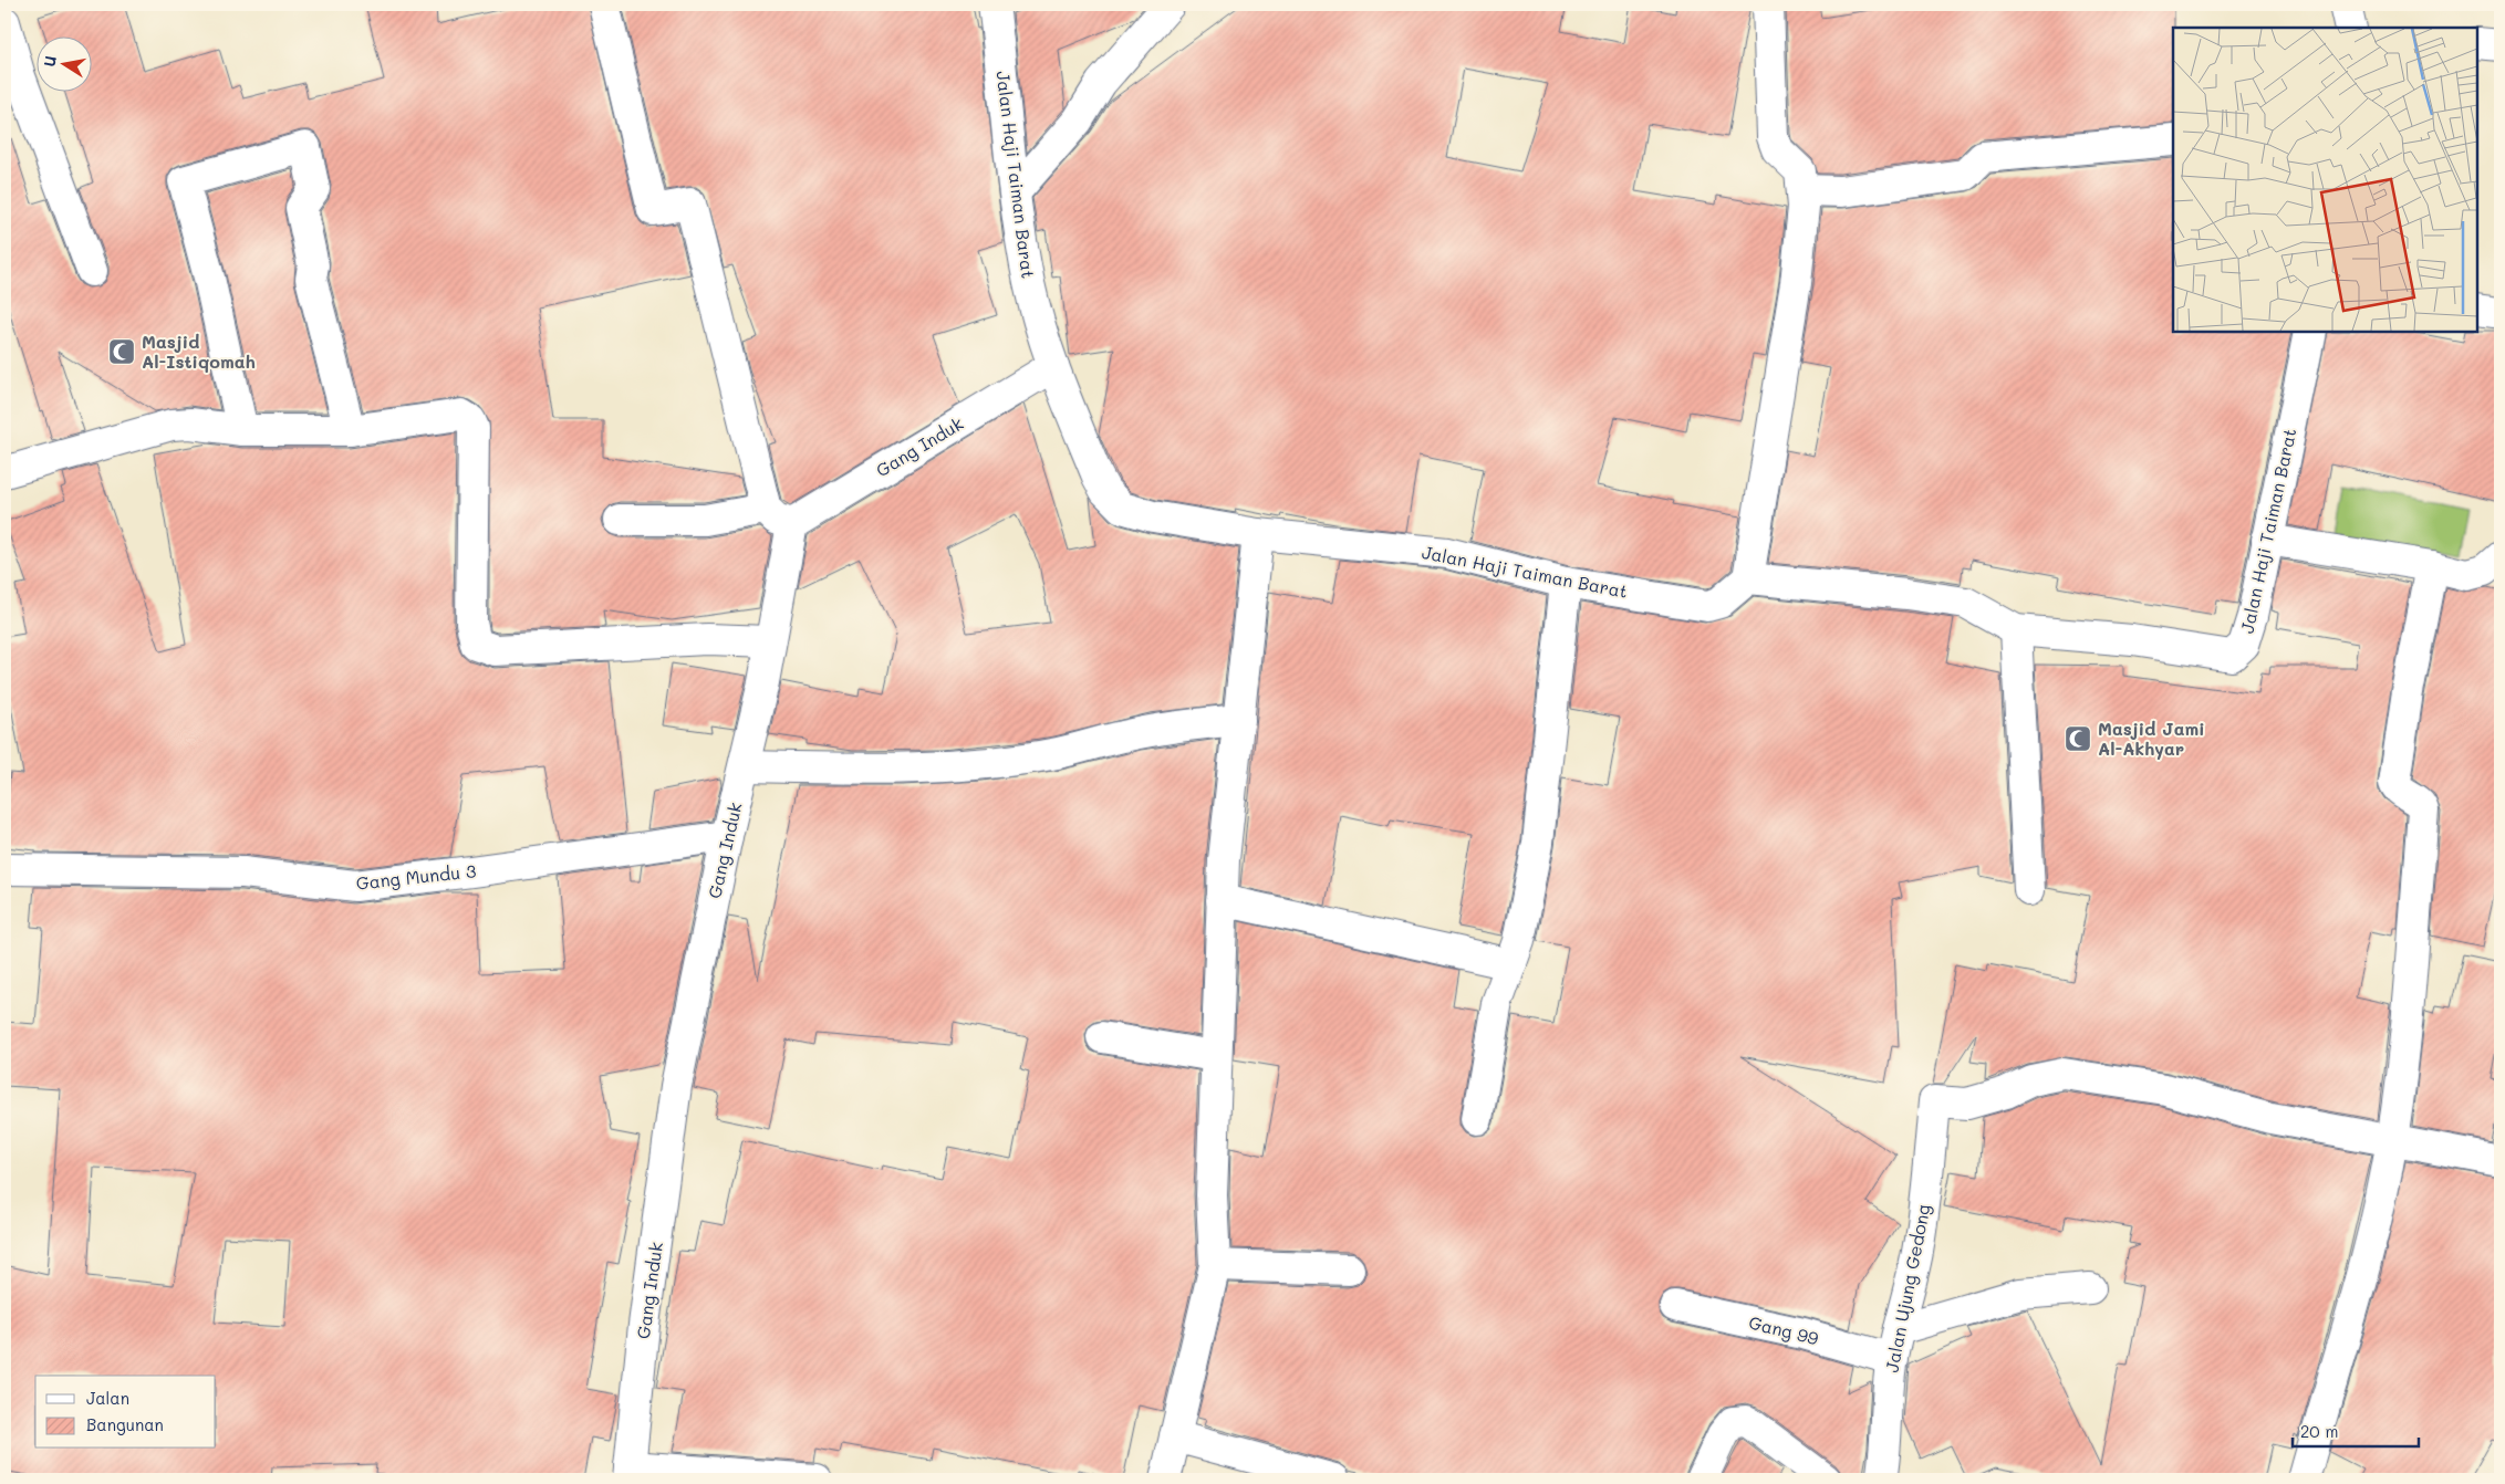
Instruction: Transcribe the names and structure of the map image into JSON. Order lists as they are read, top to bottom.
{
  "streets": {
    "street": [
      "Jalan Haji Taiman Barat",
      "Gang Induk",
      "Gang Mundu 3",
      "Jalan Ujung Gedong",
      "Gang 99"
    ]
  },
  "crossings": [
    ["Jalan Haji Taiman Barat", "Gang Induk"],
    ["Gang Induk", "Gang Mundu 3"],
    ["Jalan Ujung Gedong", "Gang 99"]
  ],
  "places": {
    "mosque": ["Masjid Al-Istiqomah", "Masjid Jami Al-Akhyar"]
  },
  "legend": ["Jalan", "Bangunan"],
  "scale_bar": "20 m",
  "north": "left"
}
